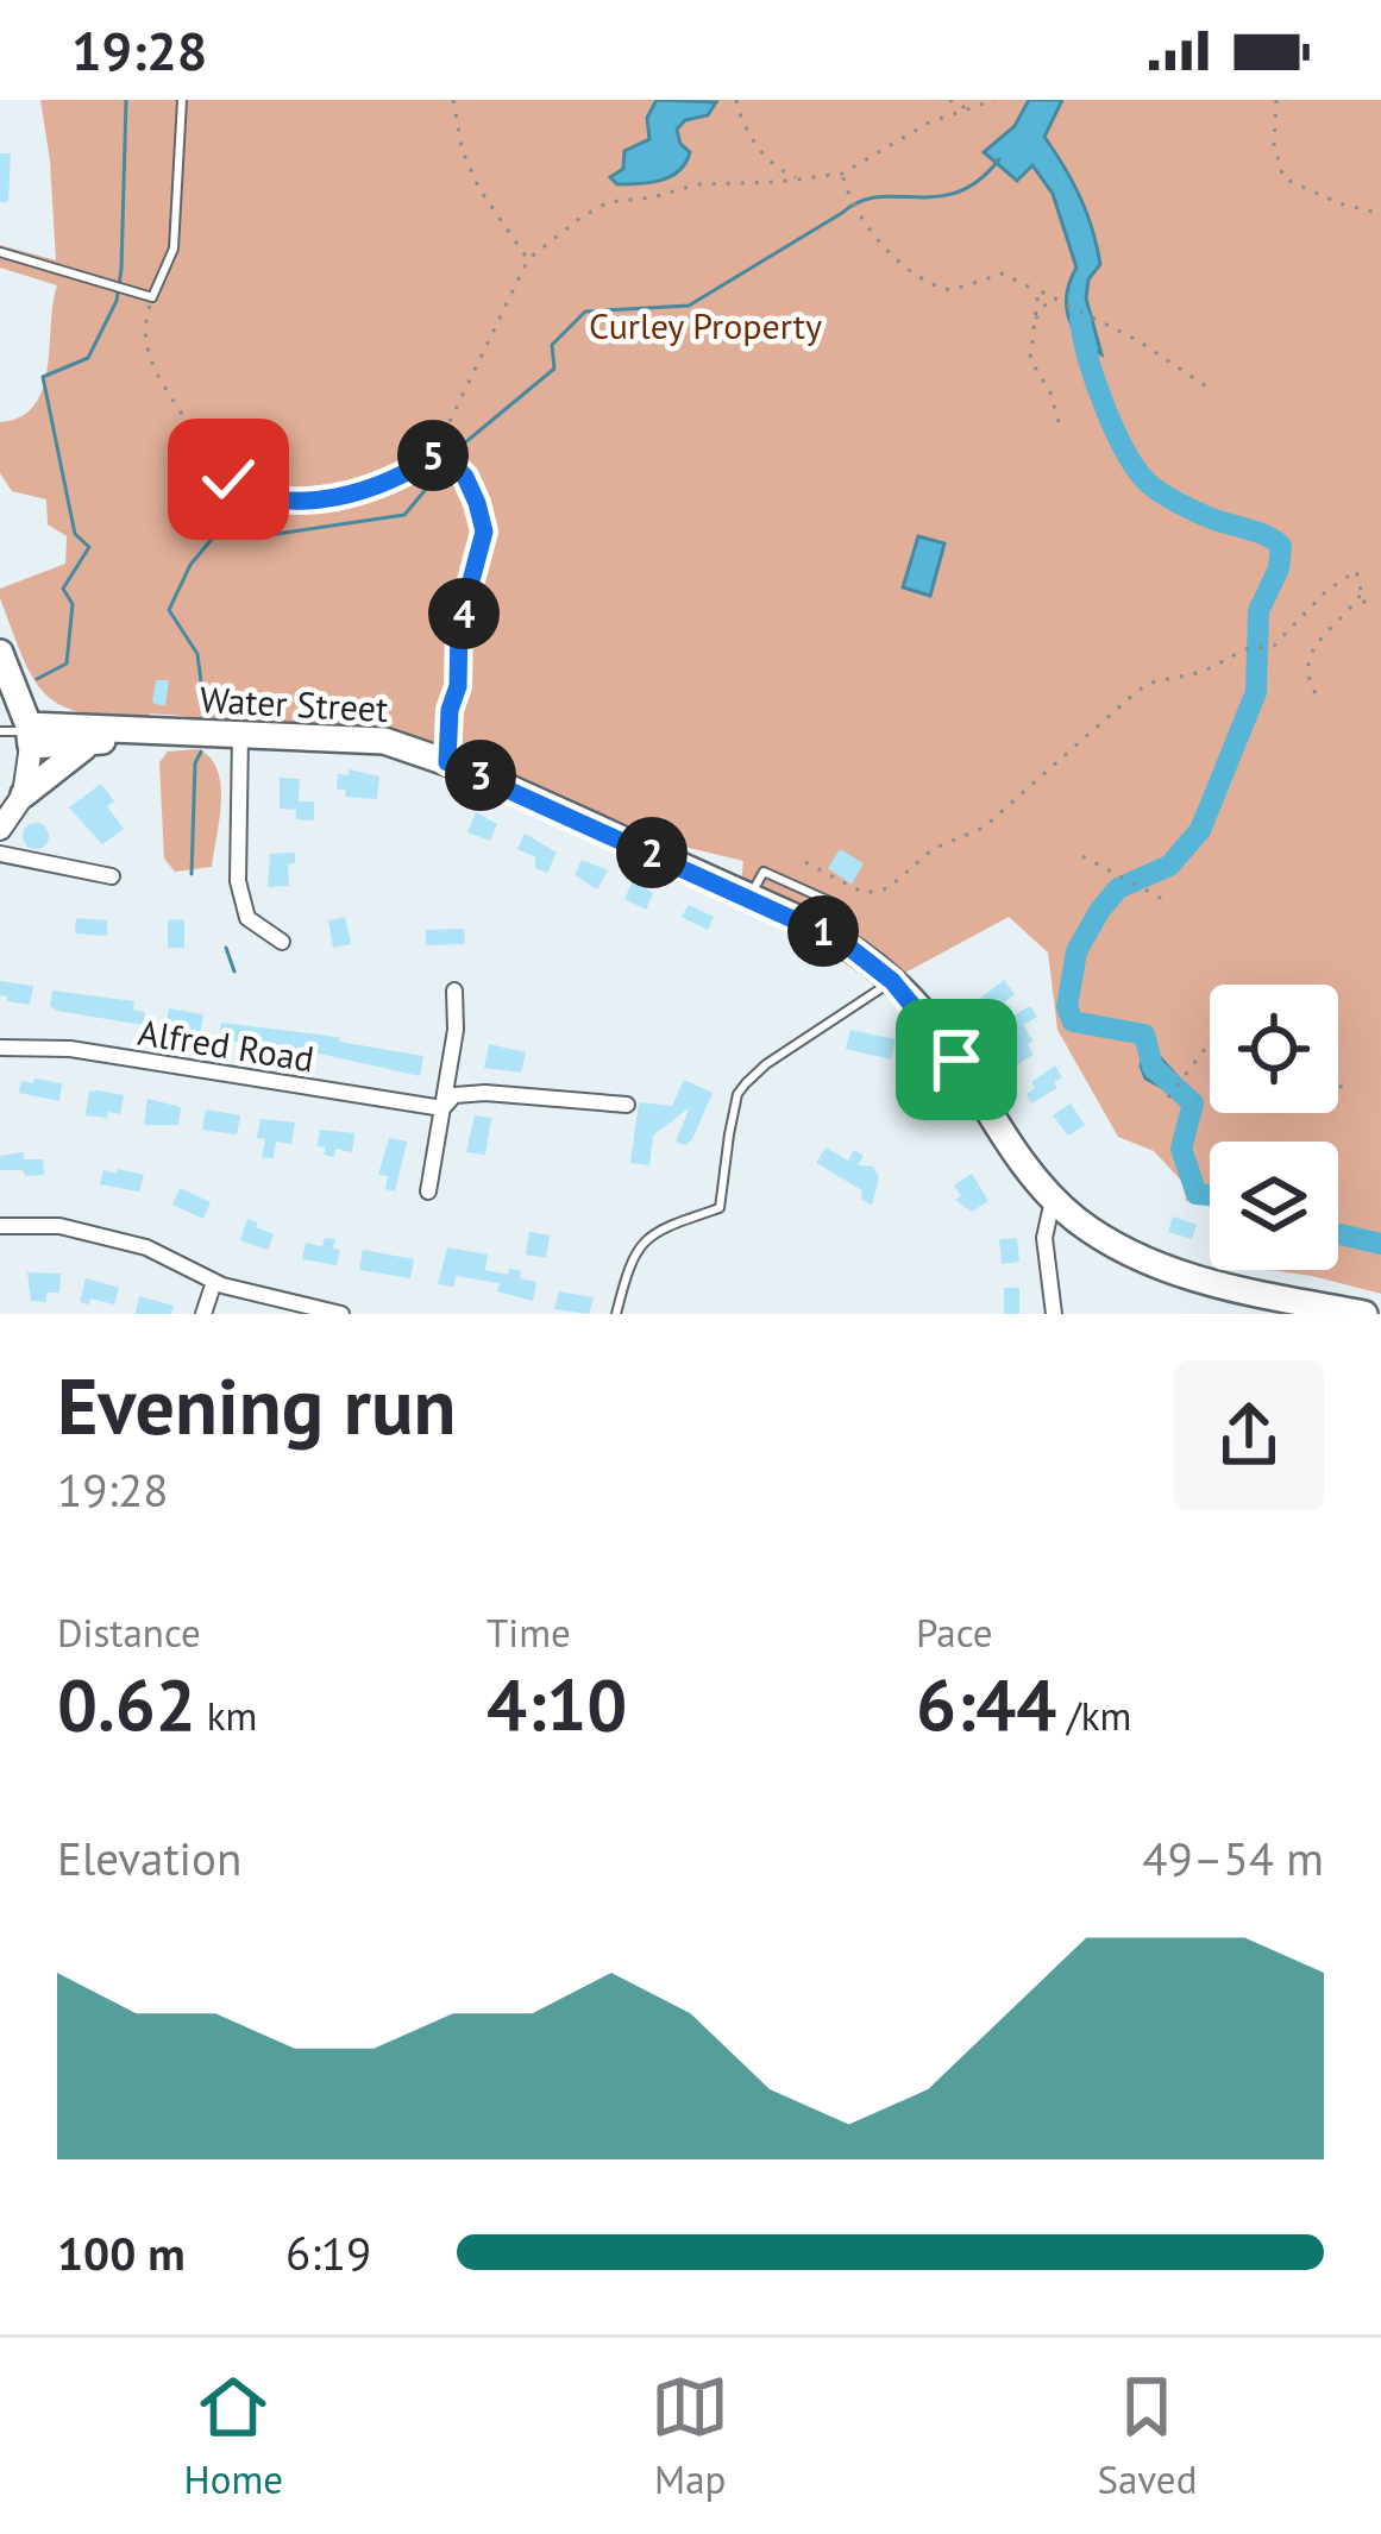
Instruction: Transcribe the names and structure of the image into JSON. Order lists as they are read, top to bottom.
{
  "streets": {
    "main road": ["Water Street"],
    "street": ["Alfred Road"]
  },
  "parks": ["Curley Property"],
  "page": {
    "status": "19:28",
    "pins": [
      "5",
      "4",
      "3",
      "2",
      "1"
    ],
    "heading": ["Evening run", "19:28"],
    "stats": [
      ["Distance", "0.62 km"],
      ["Time", "4:10"],
      ["Pace", "6:44 /km"]
    ],
    "chart": ["Elevation", "49–54 m"],
    "list": [
      {
        "name": "100 m",
        "note": "6:19"
      }
    ],
    "tabs": ["Home", "Map", "Saved"]
  }
}
